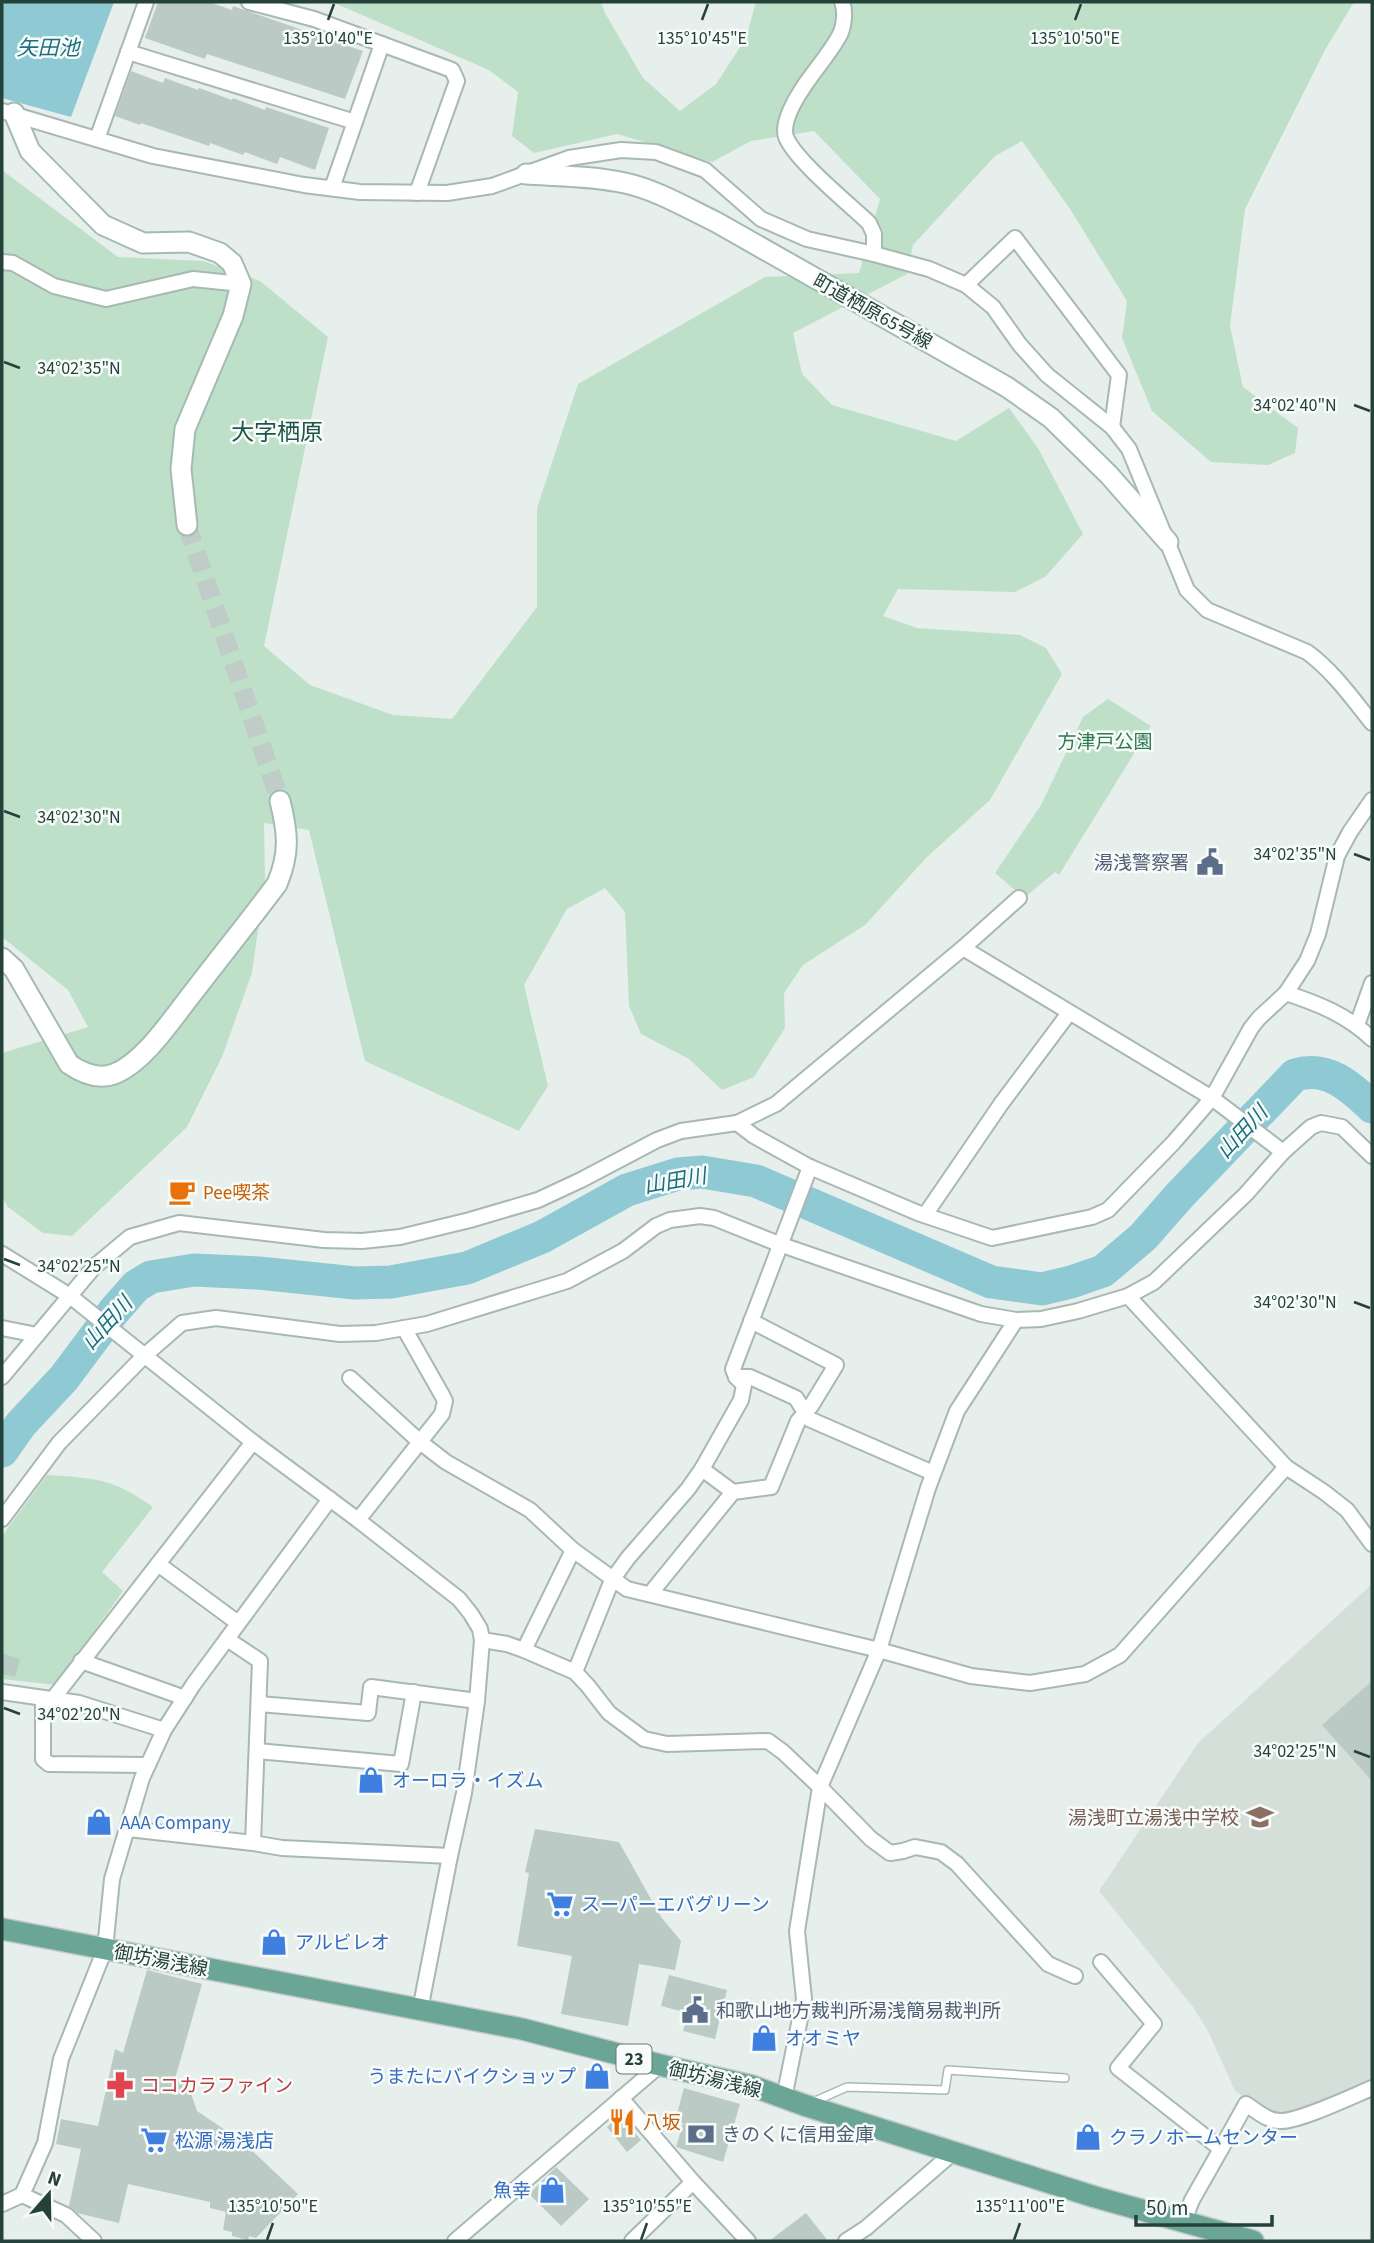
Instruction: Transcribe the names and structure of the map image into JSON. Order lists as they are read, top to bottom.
{
  "streets": {
    "main road": ["御坊湯浅線", "23"],
    "street": ["町道栖原65号線"]
  },
  "districts": ["大字栖原"],
  "water": ["矢田池", "山田川"],
  "parks": ["方津戸公園"],
  "places": {
    "public building": ["湯浅警察署", "和歌山地方裁判所湯浅簡易裁判所"],
    "cafe": ["Pee喫茶"],
    "shop": [
      "オーロラ・イズム",
      "AAA Company",
      "アルビレオ",
      "オオミヤ",
      "うまたにバイクショップ",
      "クラノホームセンター",
      "魚幸"
    ],
    "school or university": ["湯浅町立湯浅中学校"],
    "supermarket": ["スーパーエバグリーン", "松源 湯浅店"],
    "pharmacy": ["ココカラファイン"],
    "restaurant": ["八坂"],
    "bank": ["きのくに信用金庫"]
  },
  "scale_bar": "50 m",
  "north": "top",
  "coordinates": [
    "135°10'40\"E",
    "135°10'45\"E",
    "135°10'50\"E",
    "34°02'35\"N",
    "34°02'40\"N",
    "34°02'30\"N",
    "34°02'25\"N",
    "34°02'20\"N",
    "135°10'55\"E",
    "135°11'00\"E"
  ]
}
